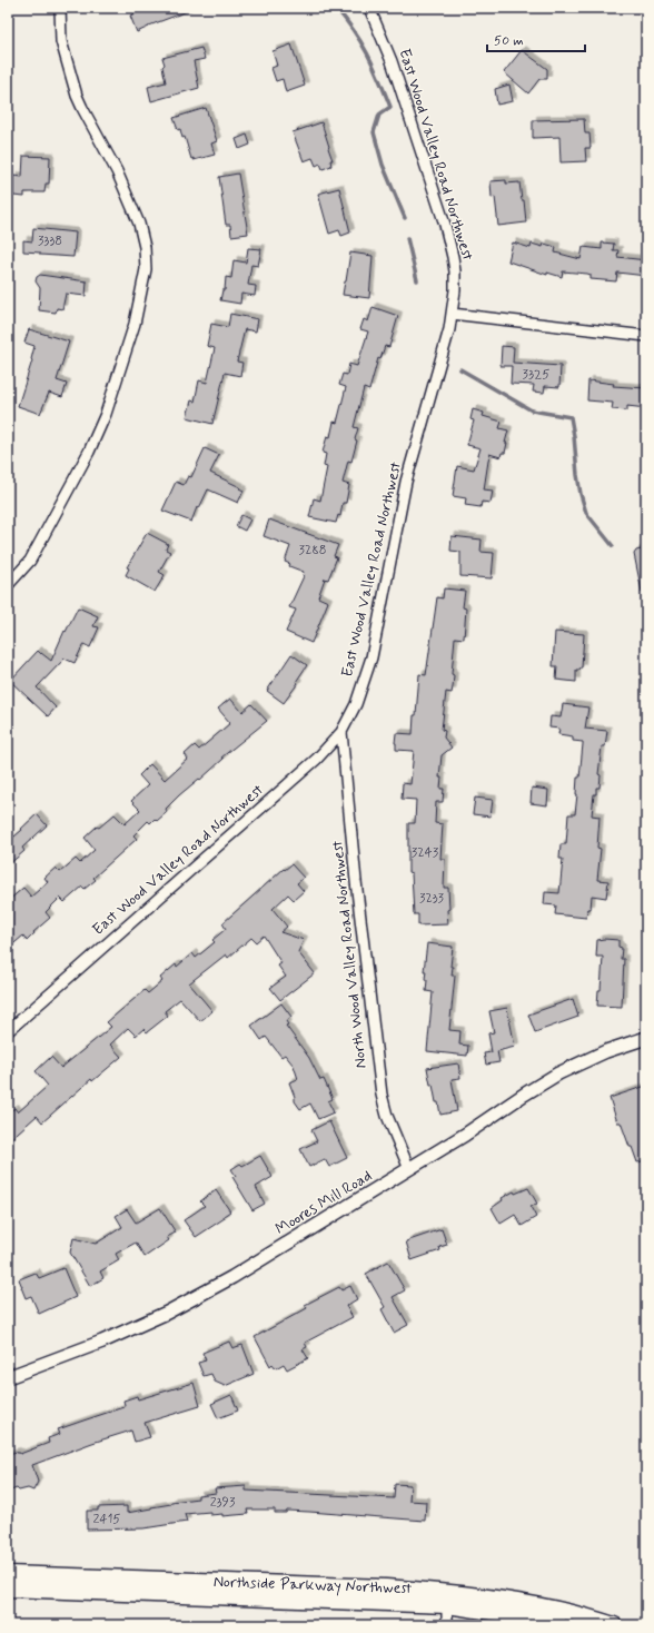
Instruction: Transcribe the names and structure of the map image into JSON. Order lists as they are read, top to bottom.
{
  "streets": {
    "main road": ["Northside Parkway Northwest"],
    "street": ["East Wood Valley Road Northwest", "North Wood Valley Road Northwest", "Moores Mill Road"]
  },
  "crossings": [
    ["East Wood Valley Road Northwest", "North Wood Valley Road Northwest"],
    ["North Wood Valley Road Northwest", "Moores Mill Road"]
  ],
  "house_numbers": [
    "3338",
    "3325",
    "3288",
    "3243",
    "3233",
    "2393",
    "2415"
  ],
  "scale_bar": "50 m"
}
